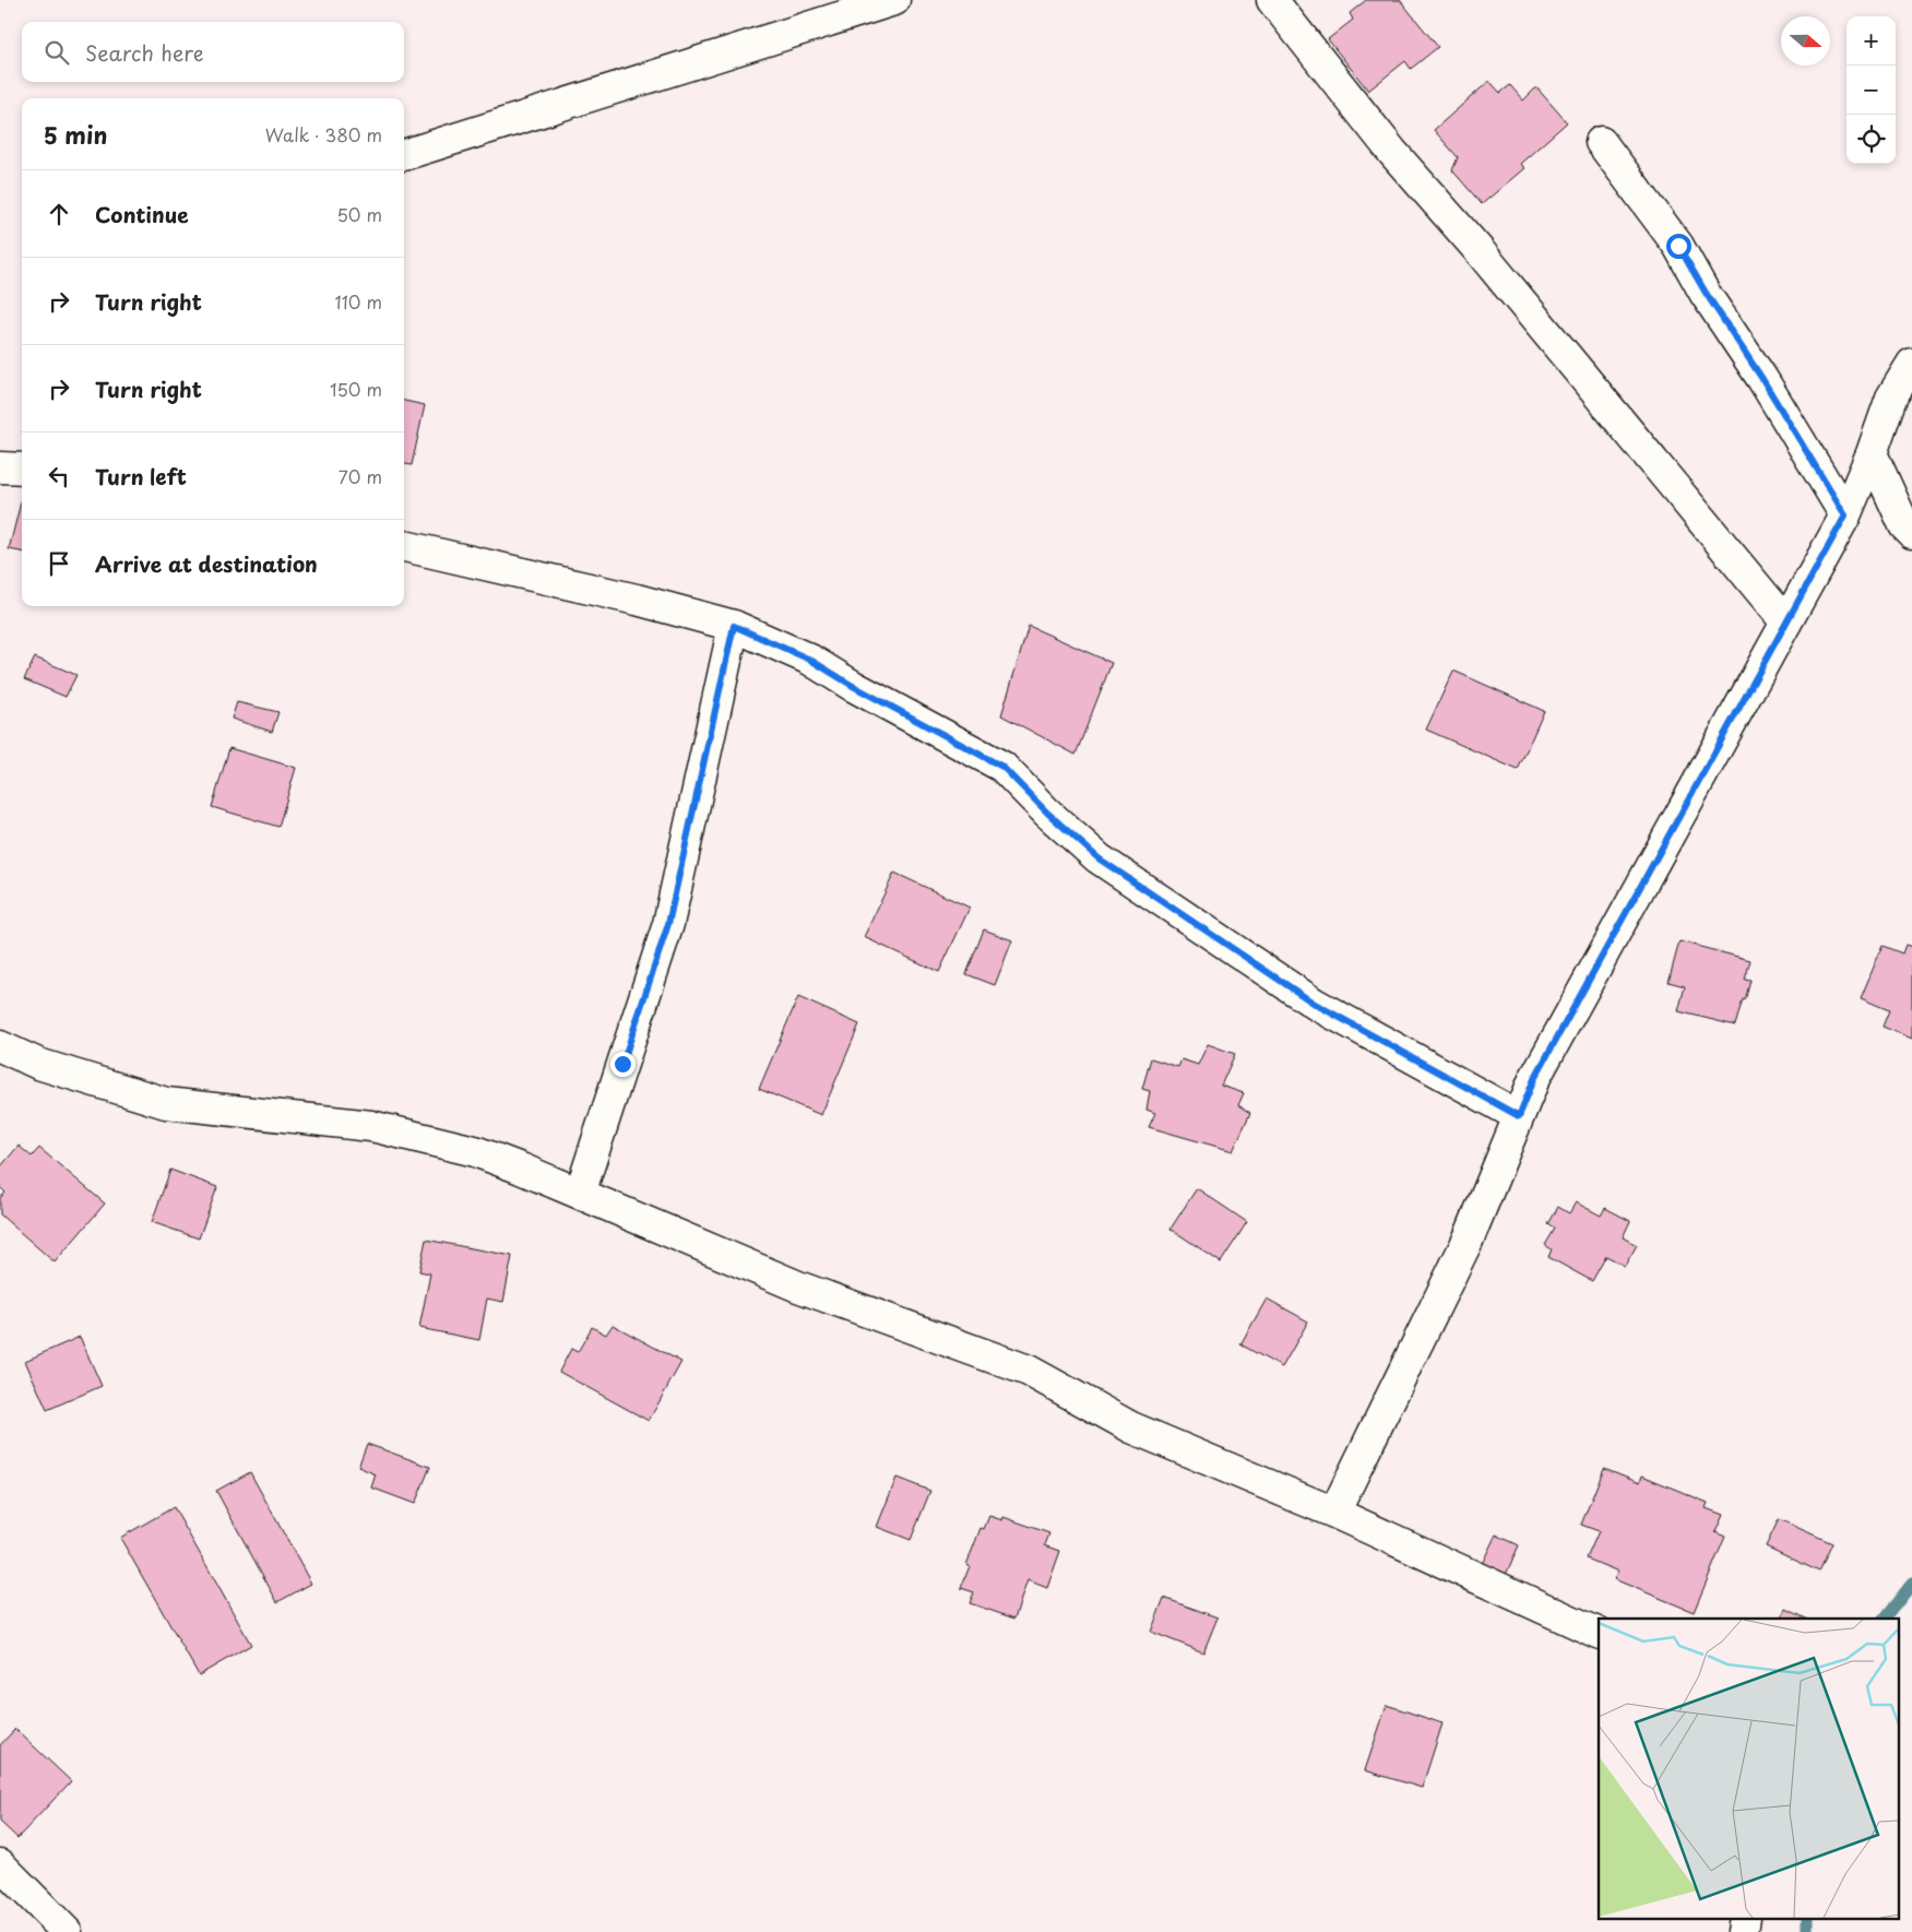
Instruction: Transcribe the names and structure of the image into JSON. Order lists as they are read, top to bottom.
{
  "north": "right",
  "page": {
    "map_buttons": ["+", "−"],
    "search": "Search here",
    "heading": ["5 min", "Walk · 380 m"],
    "list": [
      ["Continue", "50 m"],
      ["Turn right", "110 m"],
      ["Turn right", "150 m"],
      ["Turn left", "70 m"],
      "Arrive at destination"
    ]
  }
}
